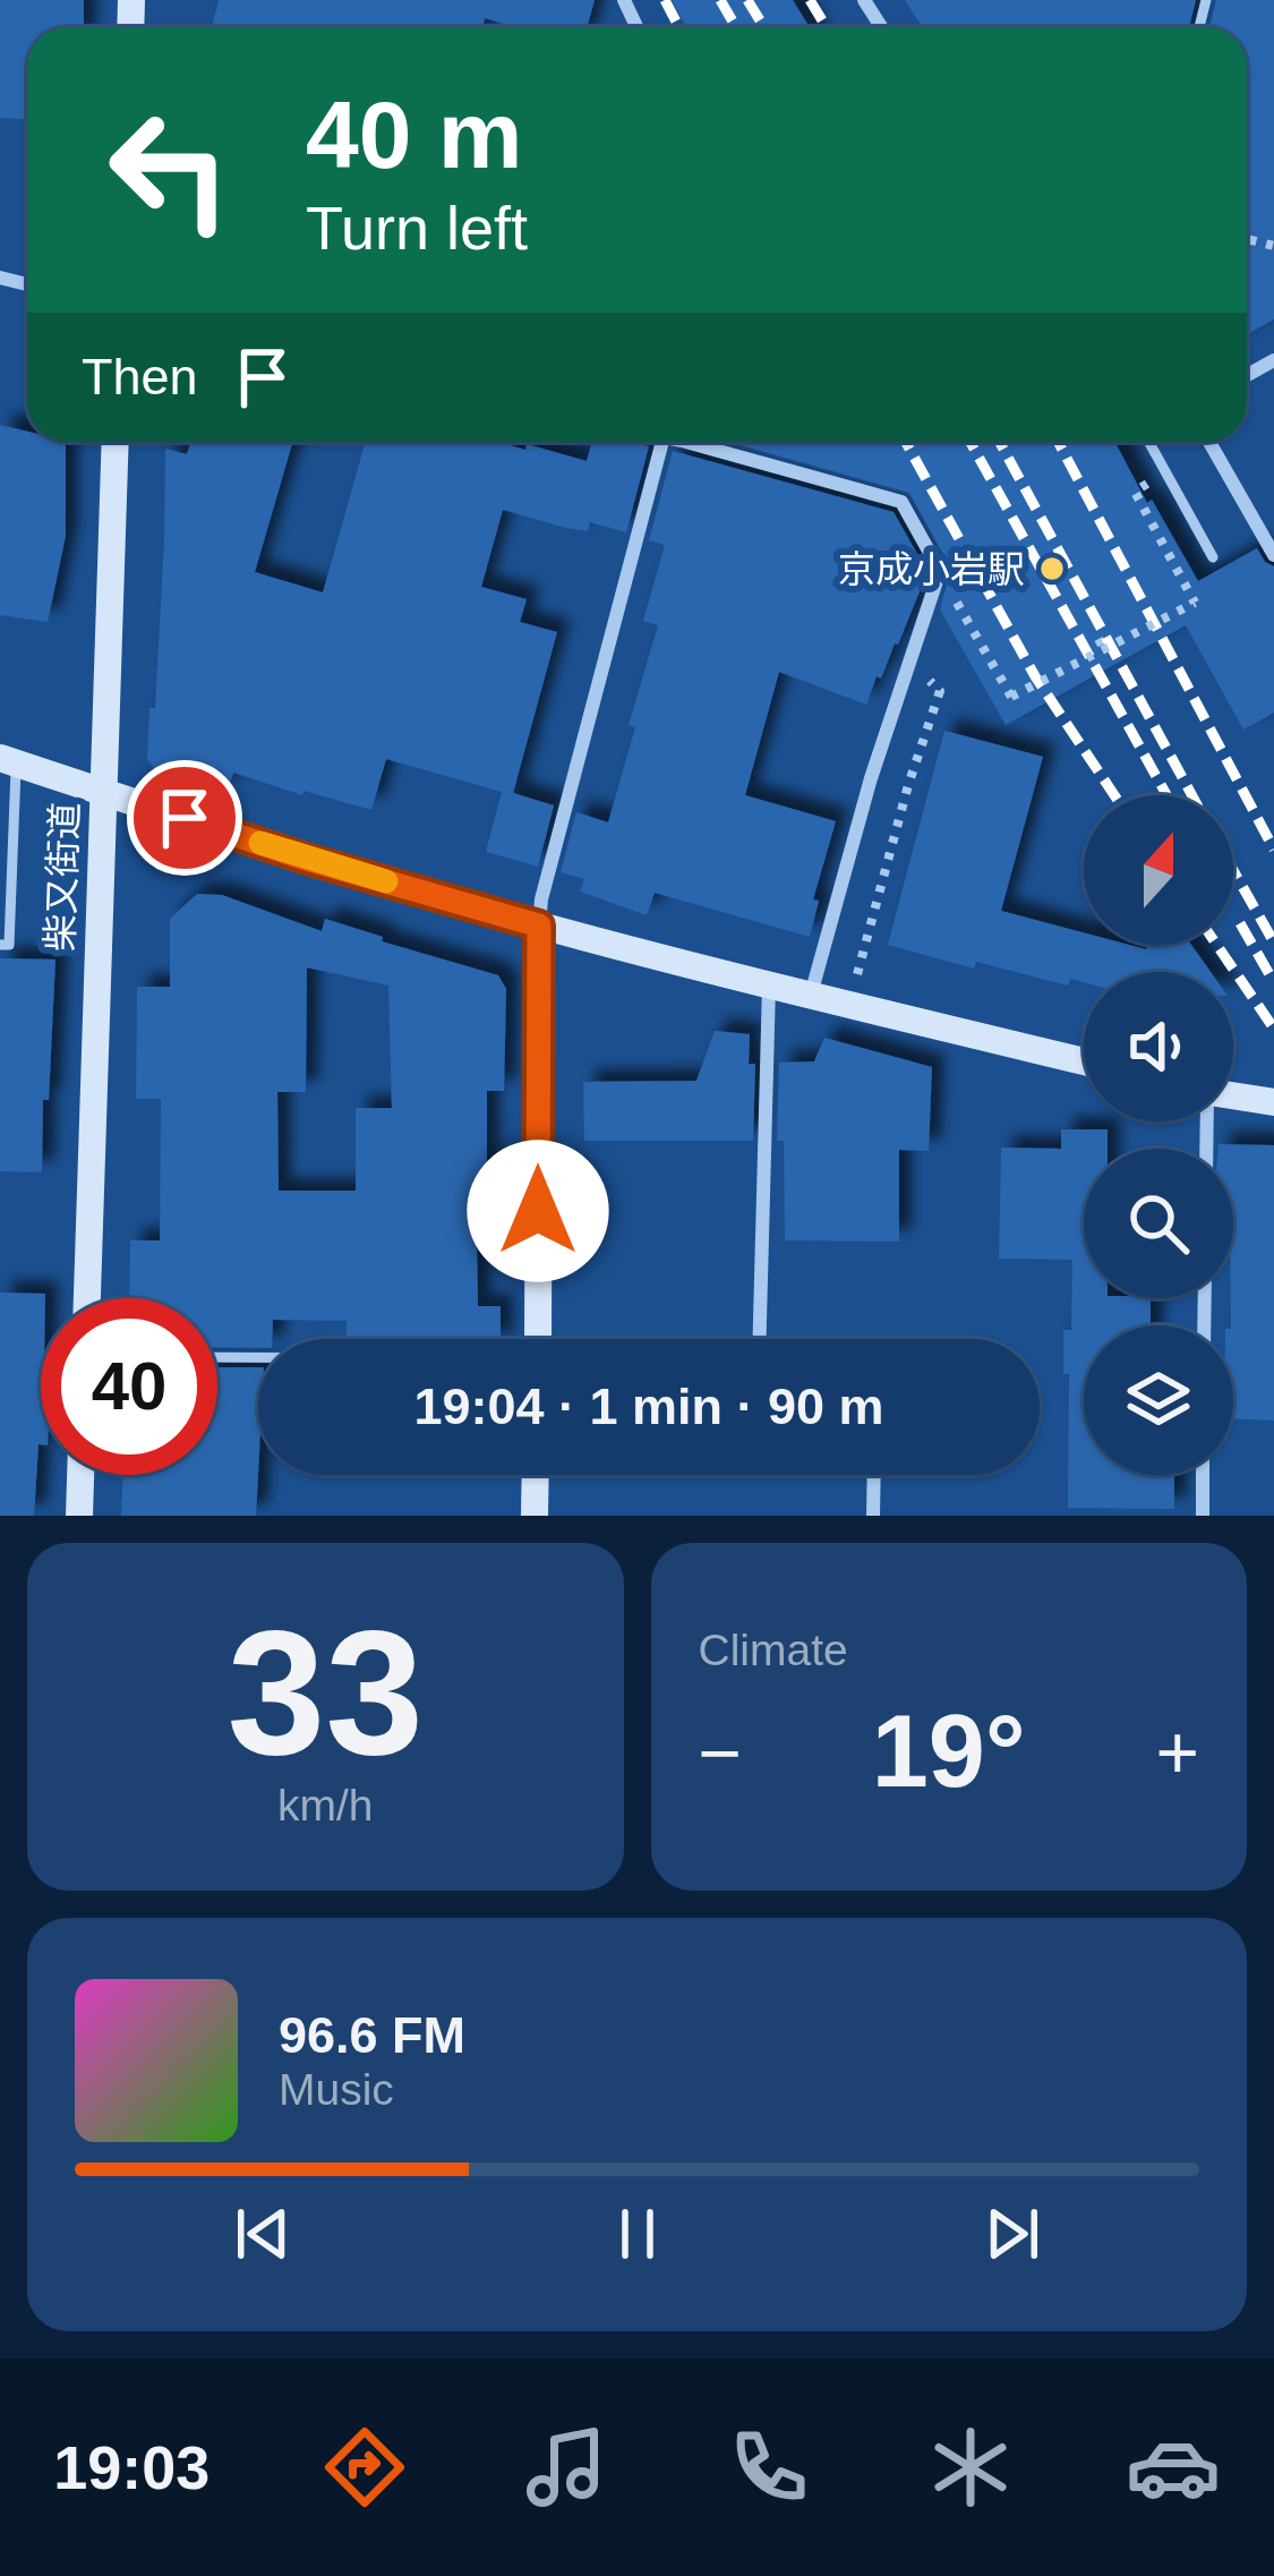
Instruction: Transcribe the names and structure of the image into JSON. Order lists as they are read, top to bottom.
{
  "streets": {
    "street": ["柴又街道"]
  },
  "places": ["京成小岩駅"],
  "north": "top",
  "page": {
    "turn": ["40 m", "Turn left"],
    "then": "Then",
    "limit": "40",
    "trip": "19:04 · 1 min · 90 m",
    "tile": [
      ["33", "km/h"],
      "Climate"
    ],
    "heat": ["−", "19°", "+"],
    "song": ["96.6 FM", "Music"],
    "tabs": "19:03"
  }
}
